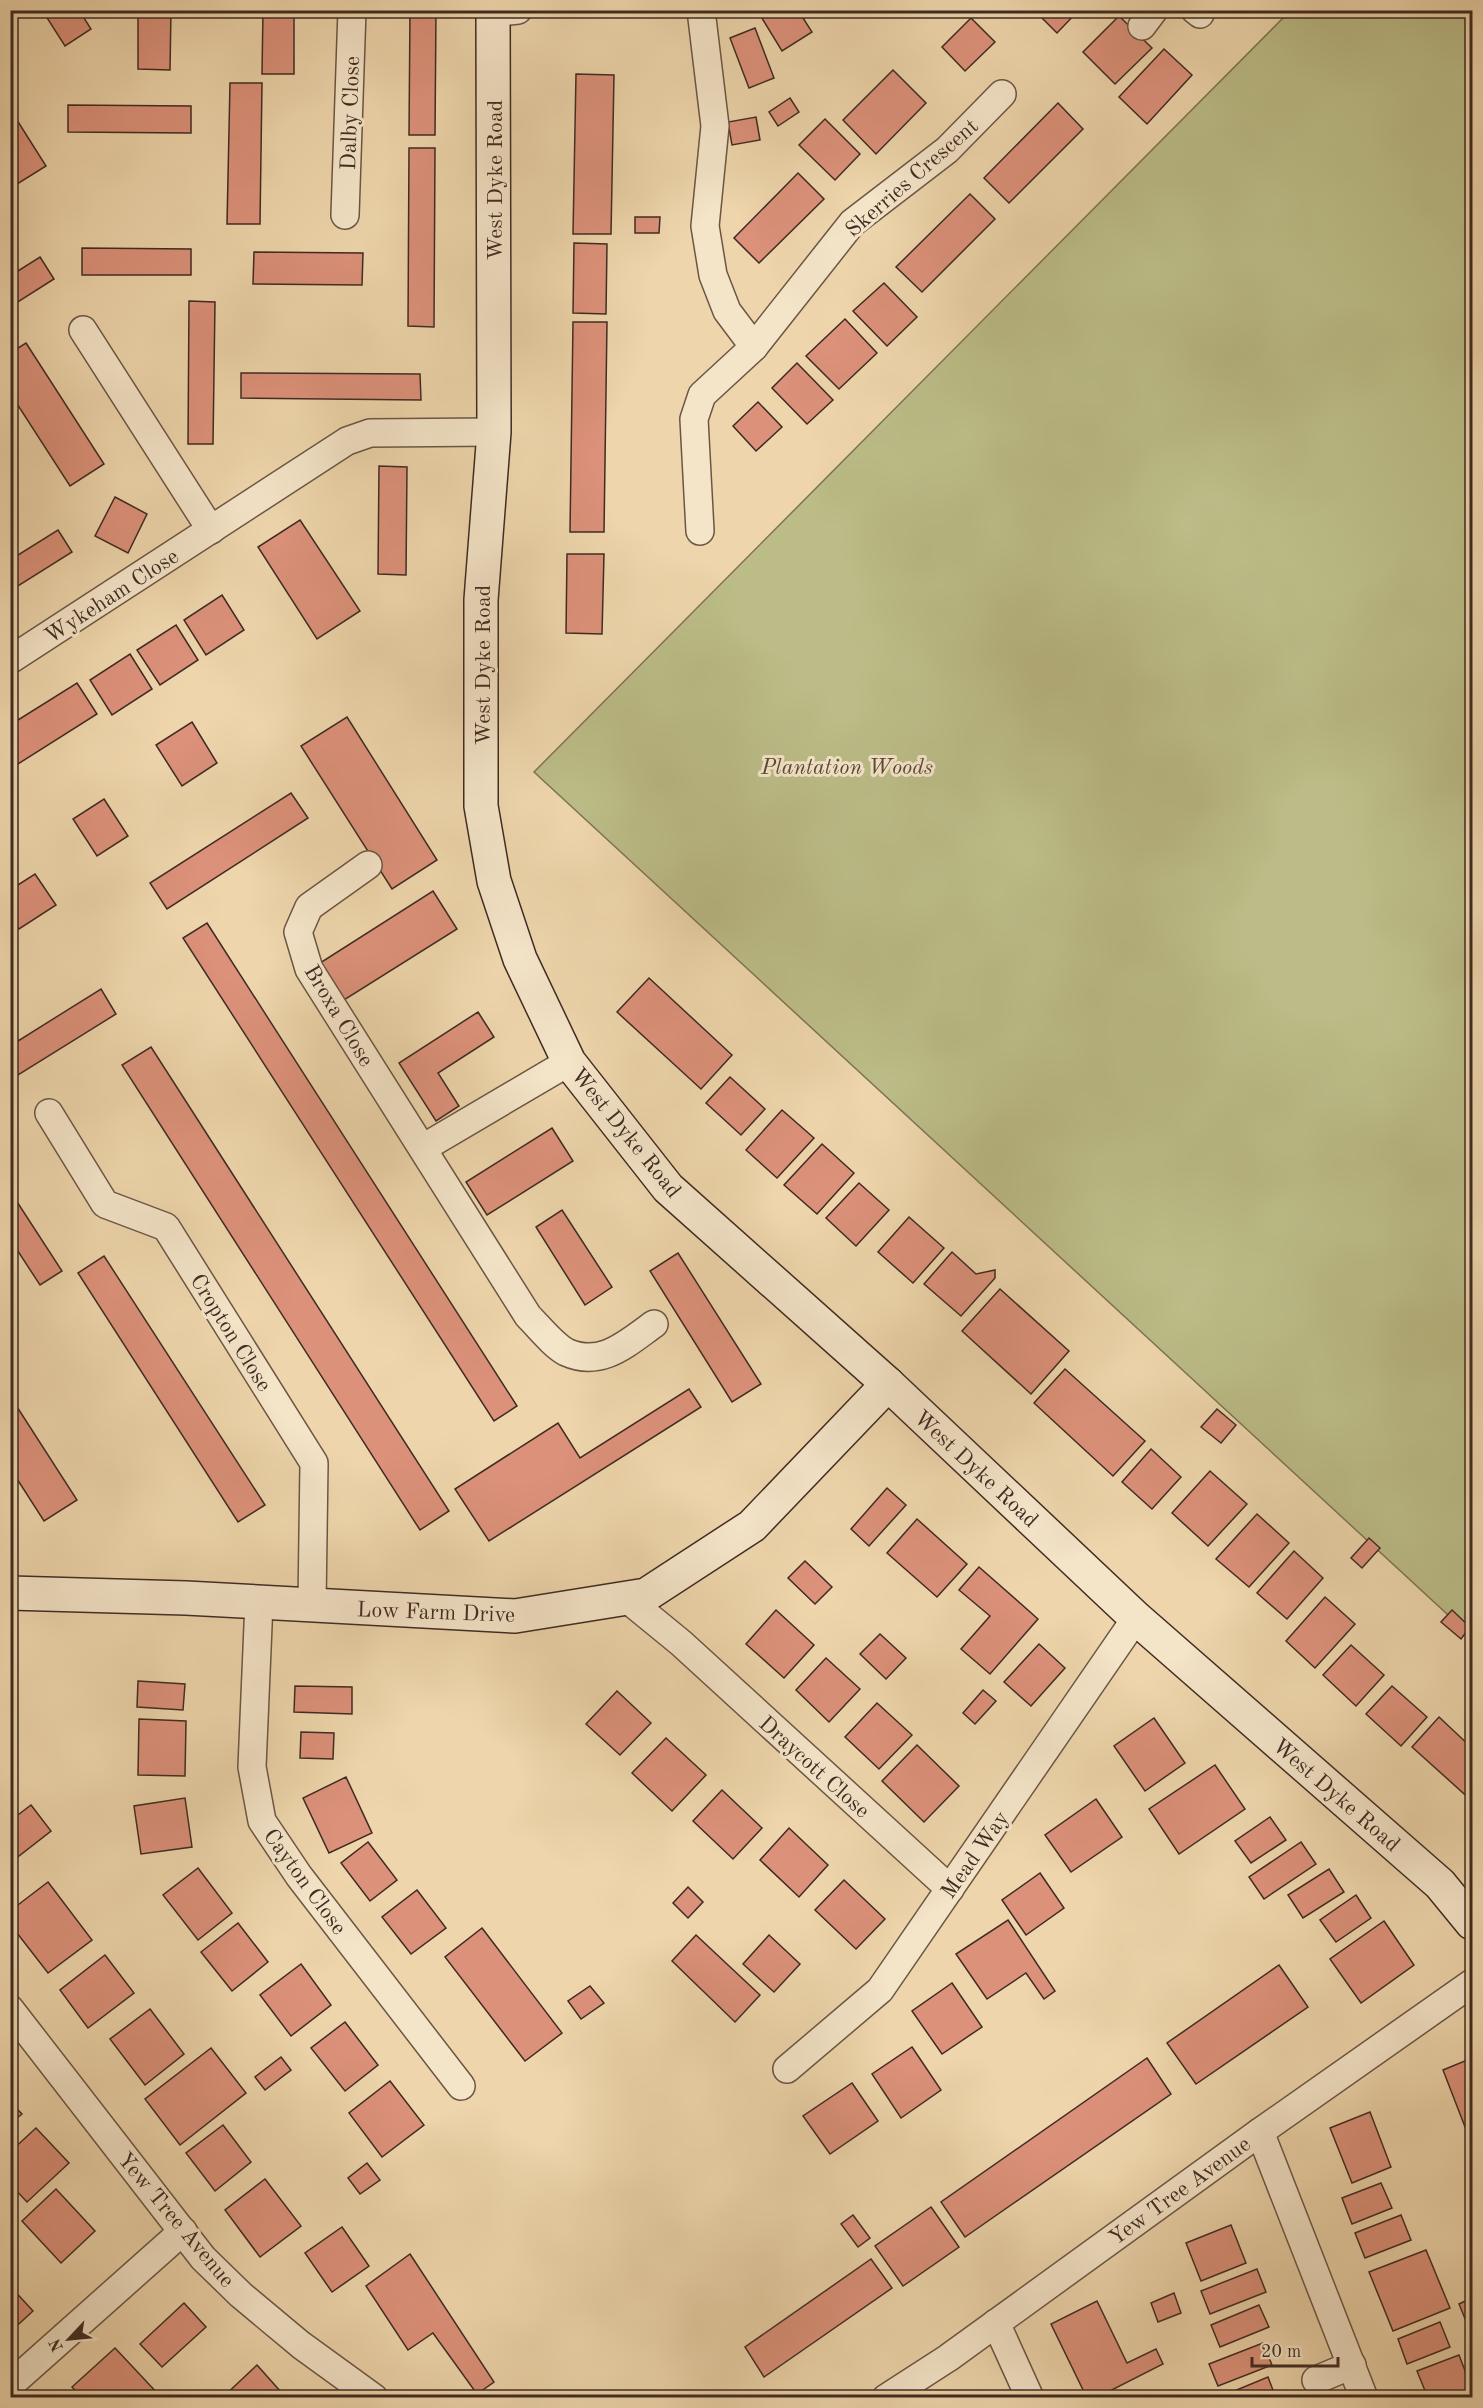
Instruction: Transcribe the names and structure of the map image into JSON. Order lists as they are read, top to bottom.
{
  "streets": {
    "street": [
      "Dalby Close",
      "Skerries Crescent",
      "West Dyke Road",
      "Wykeham Close",
      "Broxa Close",
      "Cropton Close",
      "Low Farm Drive",
      "Draycott Close",
      "Mead Way",
      "Cayton Close",
      "Yew Tree Avenue"
    ]
  },
  "crossings": [
    ["West Dyke Road", "Wykeham Close"],
    ["West Dyke Road", "Low Farm Drive"],
    ["West Dyke Road", "Mead Way"],
    ["Cropton Close", "Low Farm Drive"],
    ["Low Farm Drive", "Draycott Close"],
    ["Low Farm Drive", "Cayton Close"],
    ["Draycott Close", "Mead Way"]
  ],
  "parks": ["Plantation Woods"],
  "scale_bar": "20 m",
  "north": "bottom left"
}
